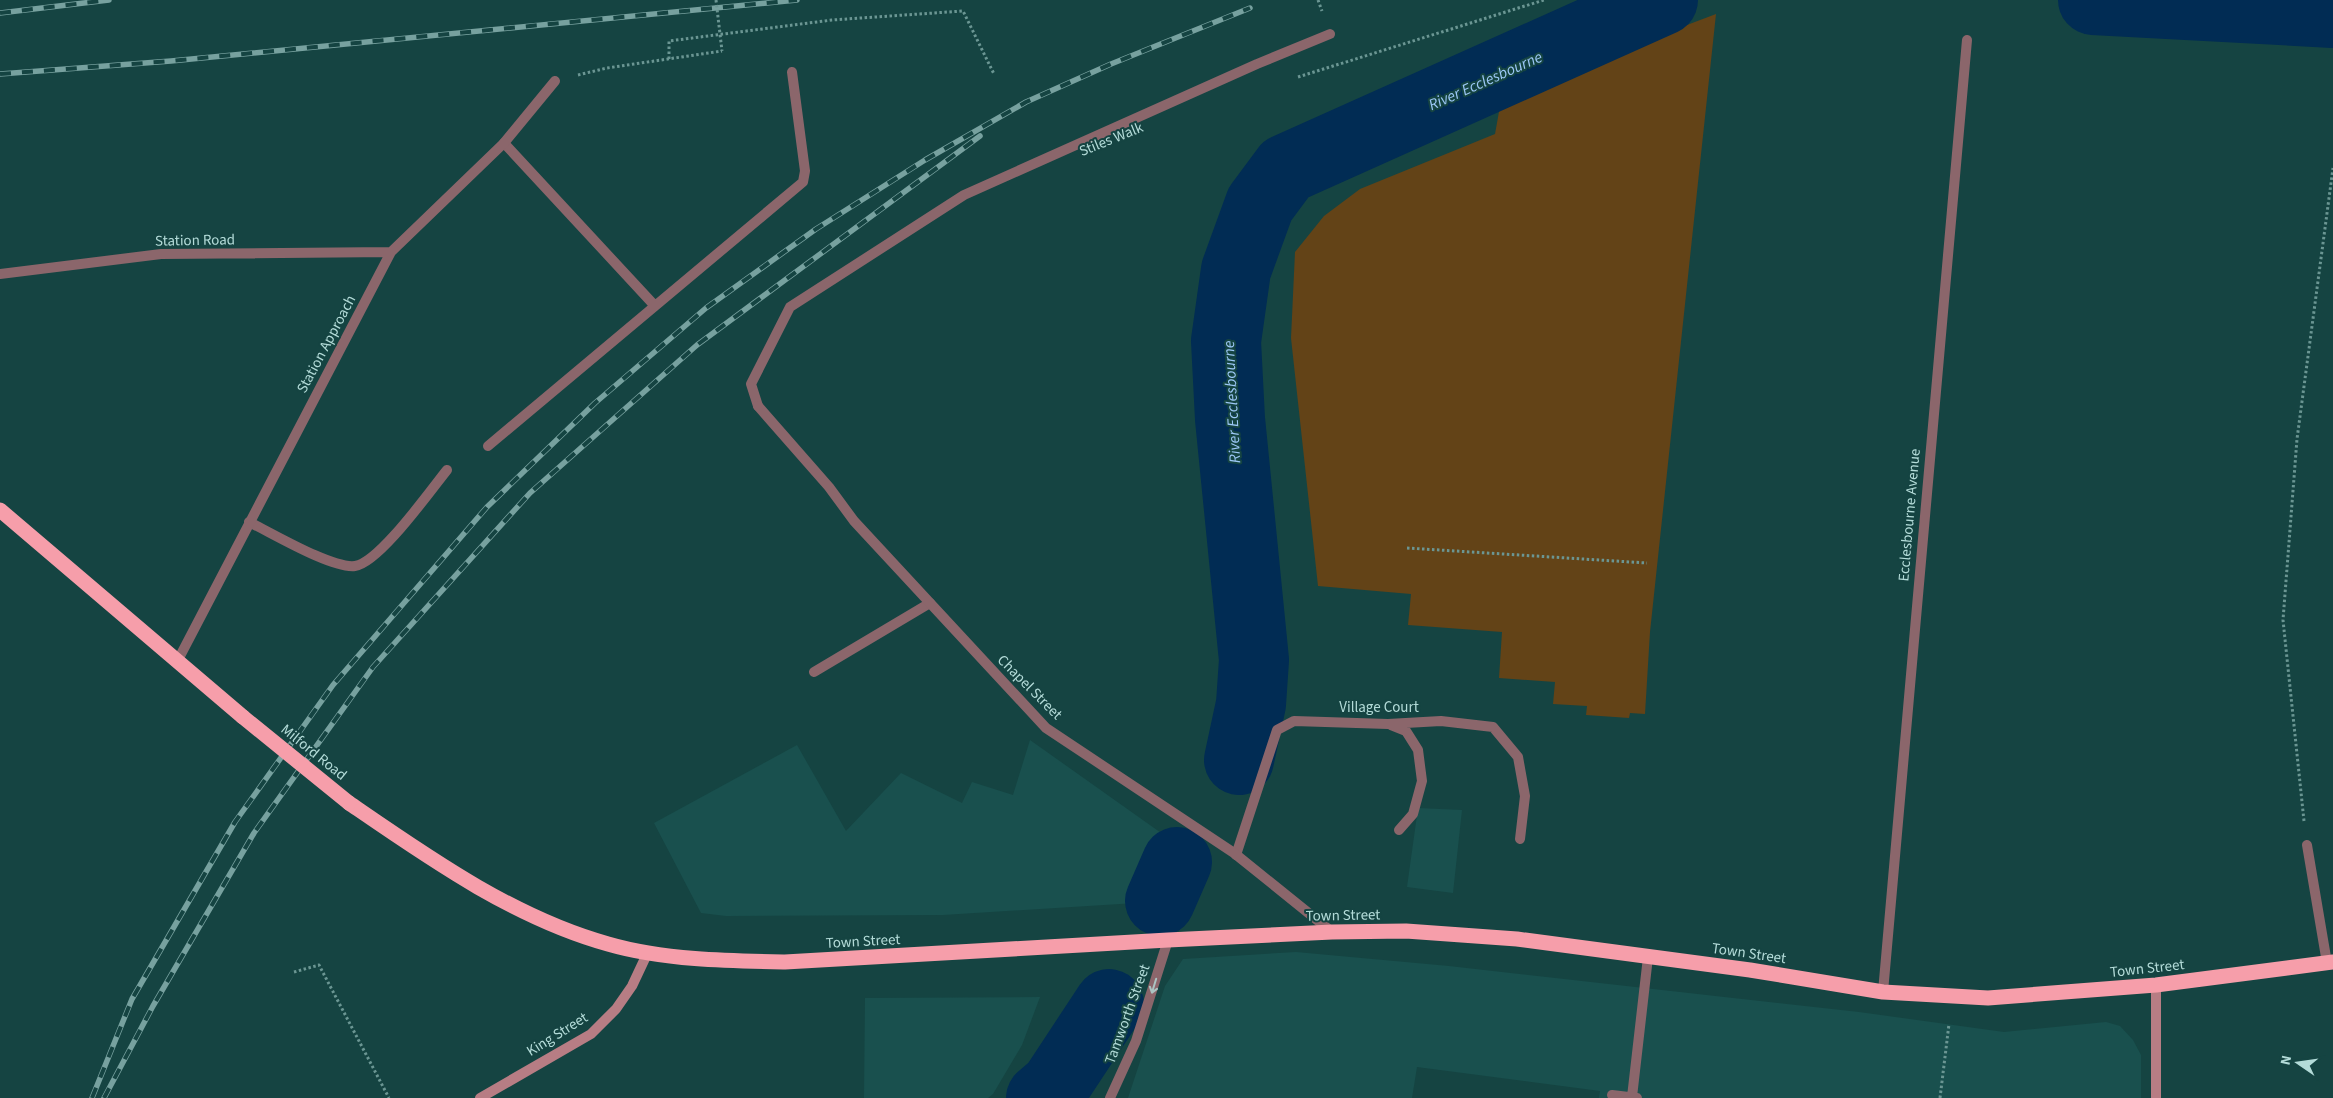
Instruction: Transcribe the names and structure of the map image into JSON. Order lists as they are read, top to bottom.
{
  "streets": {
    "highway": ["Milford Road", "Town Street"],
    "street": [
      "Station Road",
      "Station Approach",
      "Ecclesbourne Avenue",
      "Chapel Street",
      "Village Court",
      "Tamworth Street",
      "King Street"
    ]
  },
  "crossings": [
    ["Station Road", "Station Approach"],
    ["Station Approach", "Milford Road"],
    ["Ecclesbourne Avenue", "Town Street"],
    ["Chapel Street", "Village Court"],
    ["Chapel Street", "Town Street"],
    ["Milford Road", "Town Street"],
    ["Milford Road", "King Street"],
    ["Town Street", "Tamworth Street"],
    ["Town Street", "King Street"]
  ],
  "one_way": ["Tamworth Street"],
  "water": ["River Ecclesbourne"],
  "north": "left"
}
